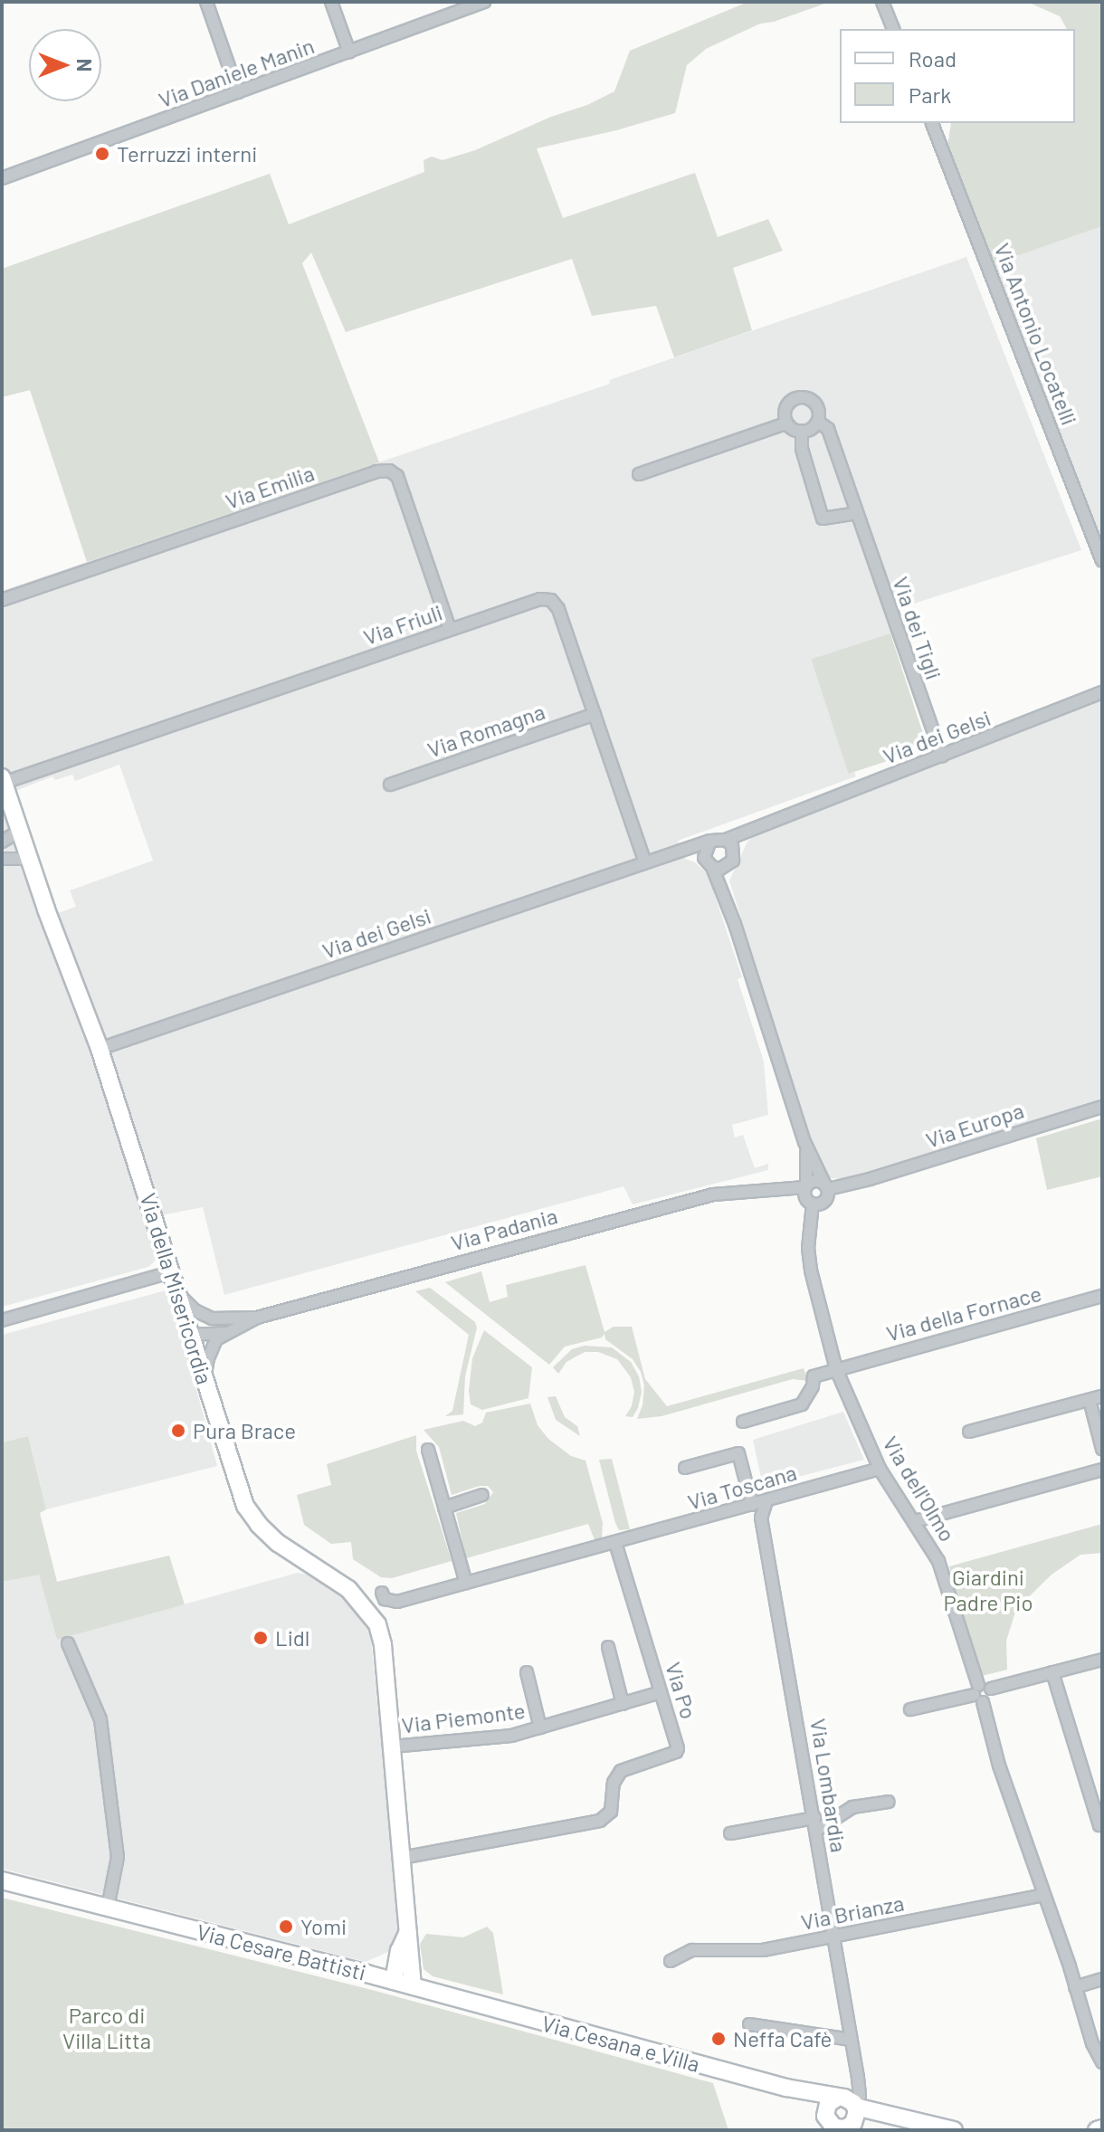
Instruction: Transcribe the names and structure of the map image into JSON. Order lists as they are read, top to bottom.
{
  "streets": {
    "street": [
      "Via Daniele Manin",
      "Via Antonio Locatelli",
      "Via Emilia",
      "Via Friuli",
      "Via dei Tigli",
      "Via Romagna",
      "Via dei Gelsi",
      "Via Europa",
      "Via Padania",
      "Via della Misericordia",
      "Via della Fornace",
      "Via Toscana",
      "Via dell'Olmo",
      "Via Po",
      "Via Piemonte",
      "Via Lombardia",
      "Via Brianza",
      "Via Cesare Battisti",
      "Via Cesana e Villa"
    ]
  },
  "crossings": [
    ["Via Emilia", "Via Friuli"],
    ["Via Friuli", "Via Romagna"],
    ["Via Friuli", "Via dei Gelsi"],
    ["Via Friuli", "Via della Misericordia"],
    ["Via dei Tigli", "Via dei Gelsi"],
    ["Via dei Gelsi", "Via della Misericordia"],
    ["Via Europa", "Via Padania"],
    ["Via Padania", "Via della Misericordia"],
    ["Via Padania", "Via dell'Olmo"],
    ["Via della Misericordia", "Via Po"],
    ["Via della Misericordia", "Via Piemonte"],
    ["Via della Misericordia", "Via Cesare Battisti"],
    ["Via della Fornace", "Via dell'Olmo"],
    ["Via Toscana", "Via dell'Olmo"],
    ["Via Toscana", "Via Po"],
    ["Via Toscana", "Via Lombardia"],
    ["Via dell'Olmo", "Via Brianza"],
    ["Via Po", "Via Piemonte"],
    ["Via Lombardia", "Via Brianza"],
    ["Via Lombardia", "Via Cesana e Villa"],
    ["Via Cesare Battisti", "Via Cesana e Villa"]
  ],
  "parks": ["Giardini Padre Pio", "Parco di Villa Litta"],
  "places": [
    "Terruzzi interni",
    "Pura Brace",
    "Lidl",
    "Yomi",
    "Neffa Cafè"
  ],
  "legend": ["Road", "Park"],
  "north": "right"
}
